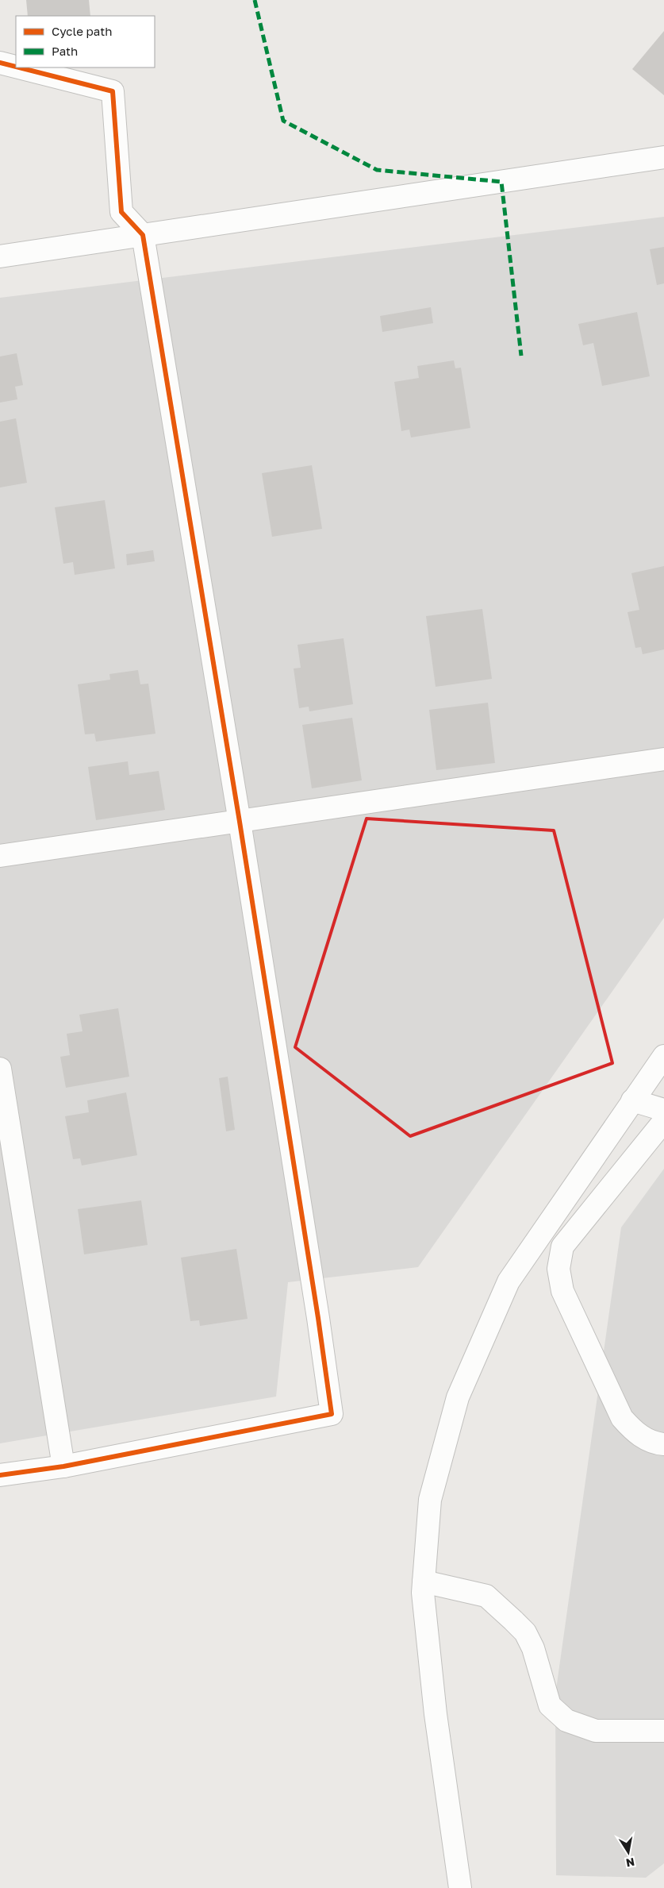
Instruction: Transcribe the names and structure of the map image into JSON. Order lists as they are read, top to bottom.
{
  "legend": ["Cycle path", "Path"],
  "north": "bottom"
}
